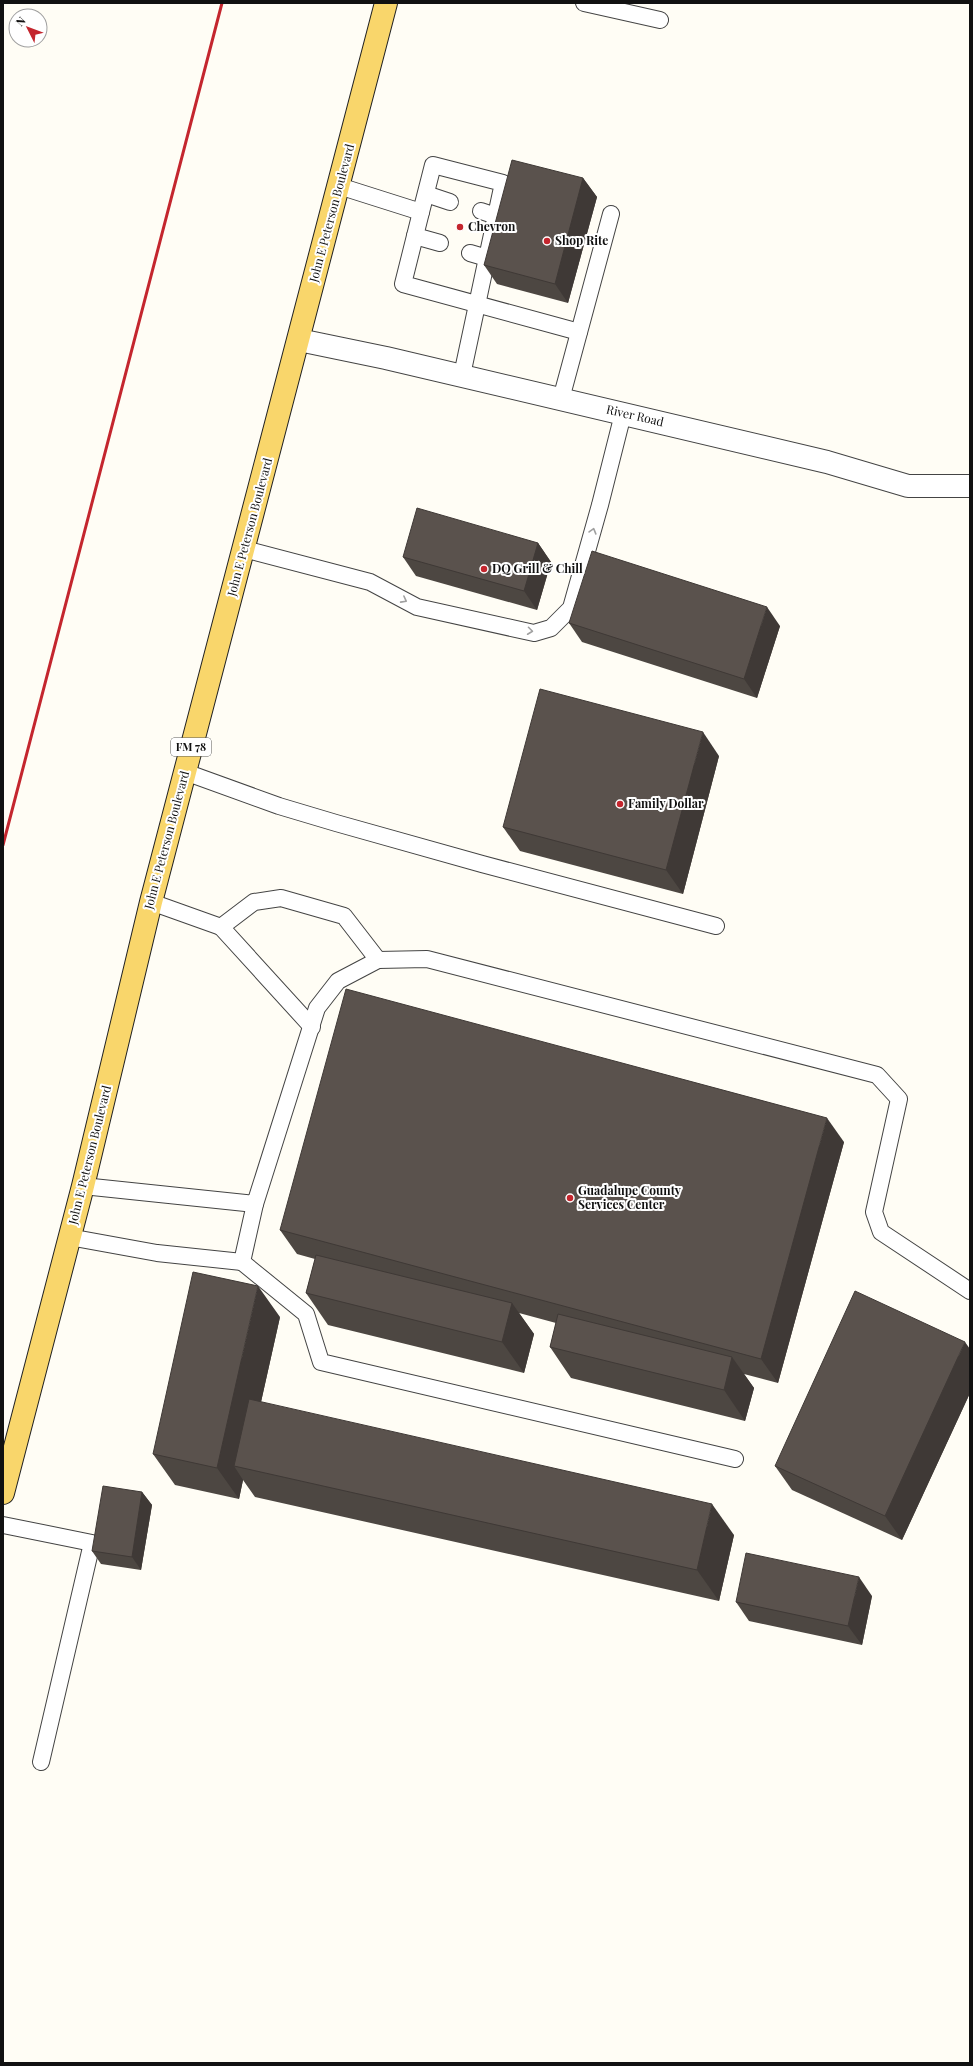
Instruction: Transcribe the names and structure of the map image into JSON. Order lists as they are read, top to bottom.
{
  "streets": {
    "main road": ["John E Peterson Boulevard", "FM 78"],
    "street": ["River Road"]
  },
  "crossings": [
    ["John E Peterson Boulevard", "River Road"]
  ],
  "places": [
    "Chevron",
    "Shop Rite",
    "DQ Grill & Chill",
    "Family Dollar",
    "Guadalupe County Services Center"
  ],
  "north": "top left"
}
